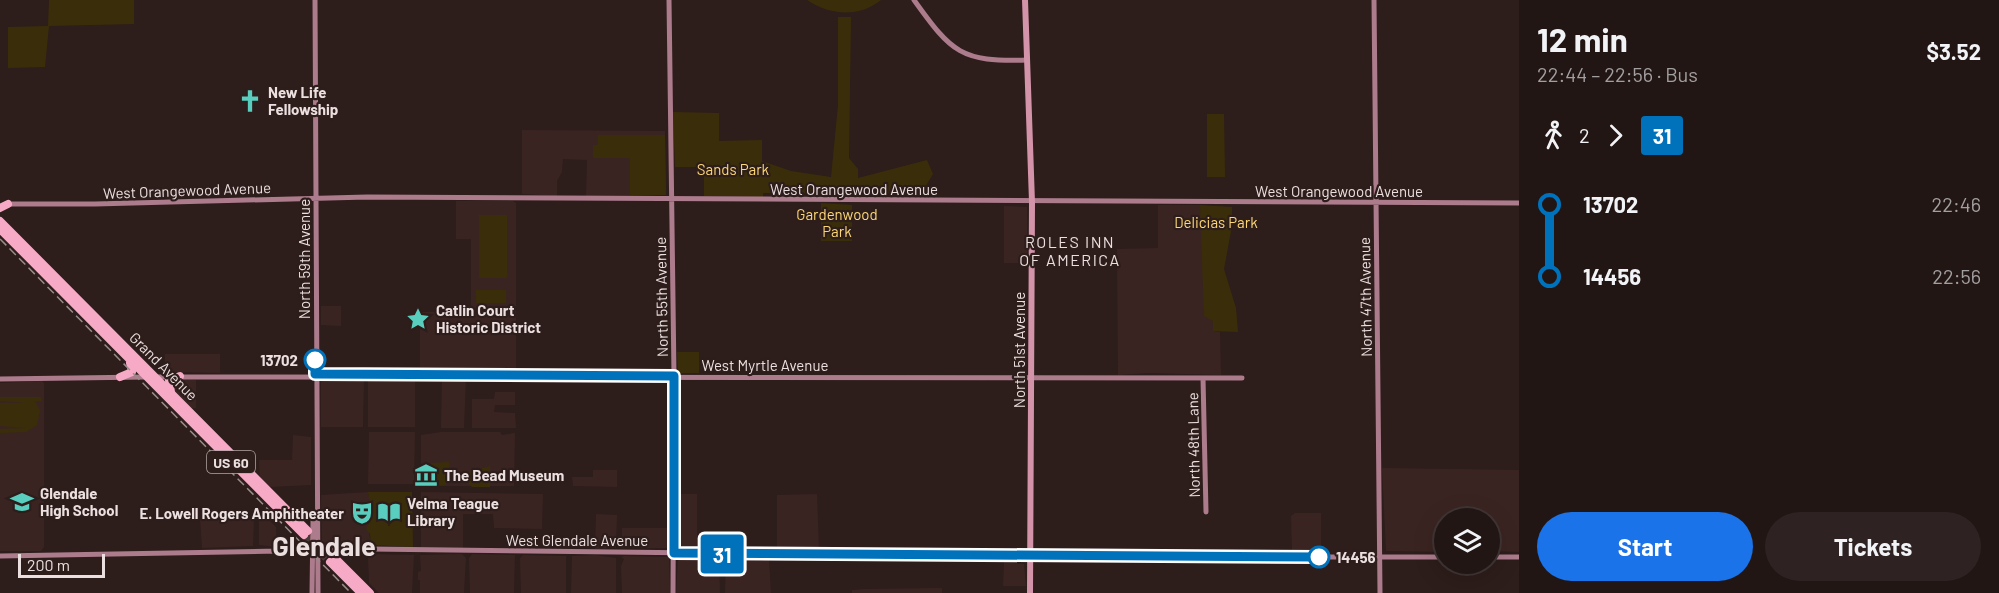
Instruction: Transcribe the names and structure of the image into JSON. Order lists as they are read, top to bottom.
{
  "streets": {
    "highway": ["Grand Avenue", "US 60"],
    "main road": ["North 51st Avenue"],
    "street": [
      "West Orangewood Avenue",
      "North 59th Avenue",
      "North 55th Avenue",
      "North 47th Avenue",
      "West Myrtle Avenue",
      "North 48th Lane",
      "West Glendale Avenue"
    ]
  },
  "crossings": [
    ["West Orangewood Avenue", "North 59th Avenue"],
    ["West Orangewood Avenue", "North 55th Avenue"],
    ["West Orangewood Avenue", "North 47th Avenue"],
    ["West Orangewood Avenue", "North 51st Avenue"],
    ["North 59th Avenue", "West Myrtle Avenue"],
    ["North 59th Avenue", "West Glendale Avenue"],
    ["North 55th Avenue", "West Myrtle Avenue"],
    ["North 55th Avenue", "West Glendale Avenue"],
    ["North 47th Avenue", "West Glendale Avenue"],
    ["North 51st Avenue", "West Myrtle Avenue"],
    ["North 51st Avenue", "West Glendale Avenue"],
    ["West Myrtle Avenue", "Grand Avenue"],
    ["West Myrtle Avenue", "North 48th Lane"]
  ],
  "districts": ["ROLES INN OF AMERICA", "Glendale"],
  "parks": ["Sands Park", "Gardenwood Park", "Delicias Park"],
  "places": {
    "church": ["New Life Fellowship"],
    "place": ["Catlin Court Historic District"],
    "other": ["13702", "14456"],
    "museum": ["The Bead Museum"],
    "school or university": ["Glendale High School"],
    "library": ["Velma Teague Library"],
    "theatre": ["E. Lowell Rogers Amphitheater"]
  },
  "lines": ["bus line 31"],
  "scale_bar": "200 m",
  "page": {
    "on_map": "31",
    "heading": ["12 min", "22:44 – 22:56 · Bus", "$3.52"],
    "legs": ["2", "31"],
    "list": [
      {
        "name": "13702",
        "value": "22:46"
      },
      {
        "name": "14456",
        "value": "22:56"
      }
    ],
    "buttons": ["Start", "Tickets"],
    "scale": "200 m"
  }
}
